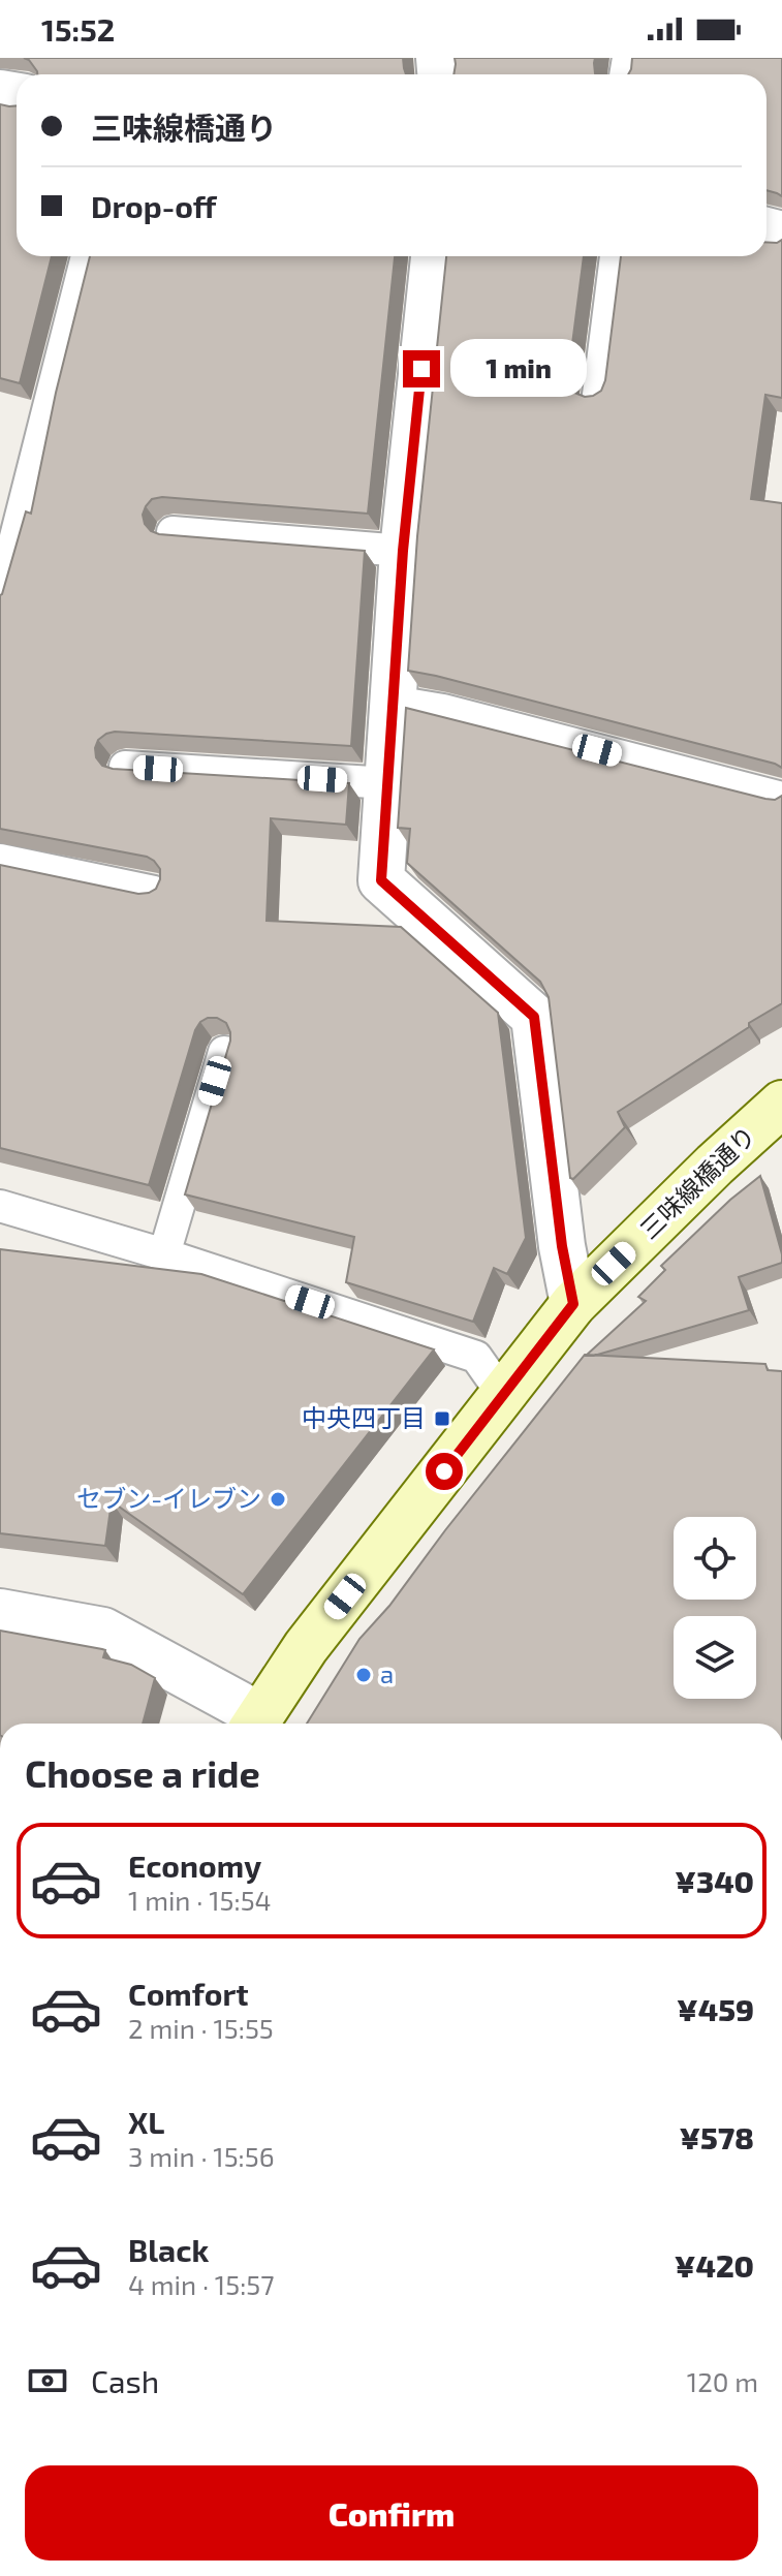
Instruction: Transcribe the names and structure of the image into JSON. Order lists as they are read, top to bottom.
{
  "streets": {
    "street": ["三味線橋通り"]
  },
  "places": {
    "transit": ["中央四丁目"],
    "other": ["セブン-イレブン", "a"]
  },
  "page": {
    "status": "15:52",
    "banner": ["三味線橋通り", "Drop-off"],
    "bubble": "1 min",
    "heading": "Choose a ride",
    "list": [
      {
        "name": "Economy",
        "note": "1 min · 15:54",
        "value": "¥340"
      },
      {
        "name": "Comfort",
        "note": "2 min · 15:55",
        "value": "¥459"
      },
      {
        "name": "XL",
        "note": "3 min · 15:56",
        "value": "¥578"
      },
      {
        "name": "Black",
        "note": "4 min · 15:57",
        "value": "¥420"
      }
    ],
    "pay": ["Cash", "120 m"],
    "buttons": "Confirm"
  }
}
